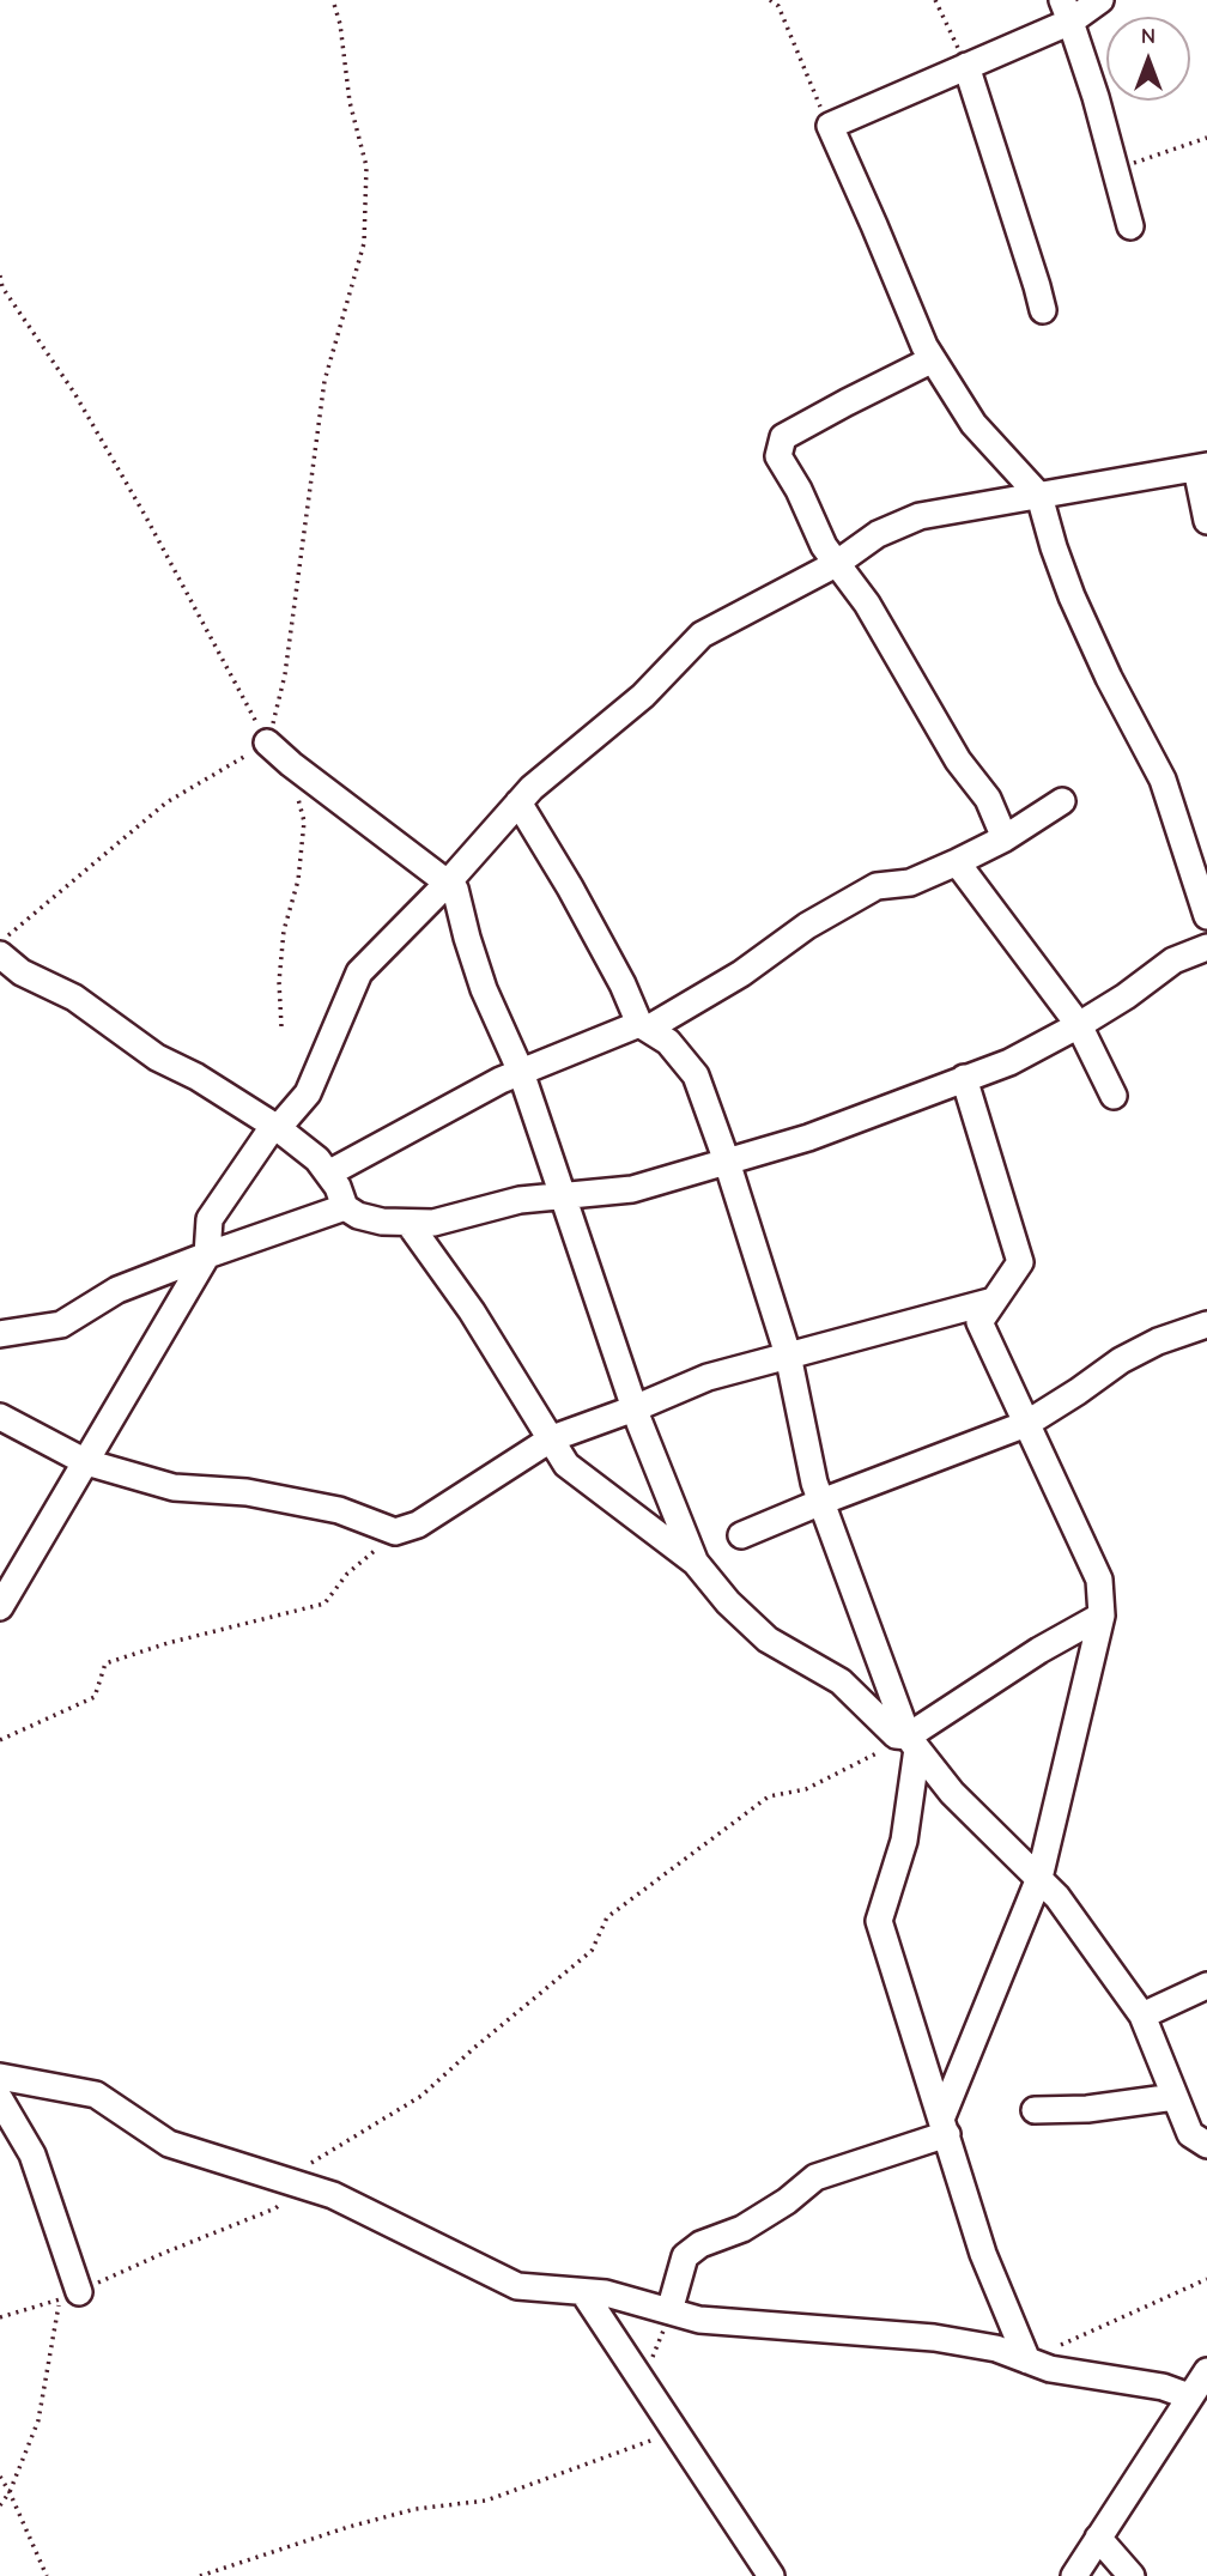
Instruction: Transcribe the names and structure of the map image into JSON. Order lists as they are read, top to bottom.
{
  "north": "top"
}
